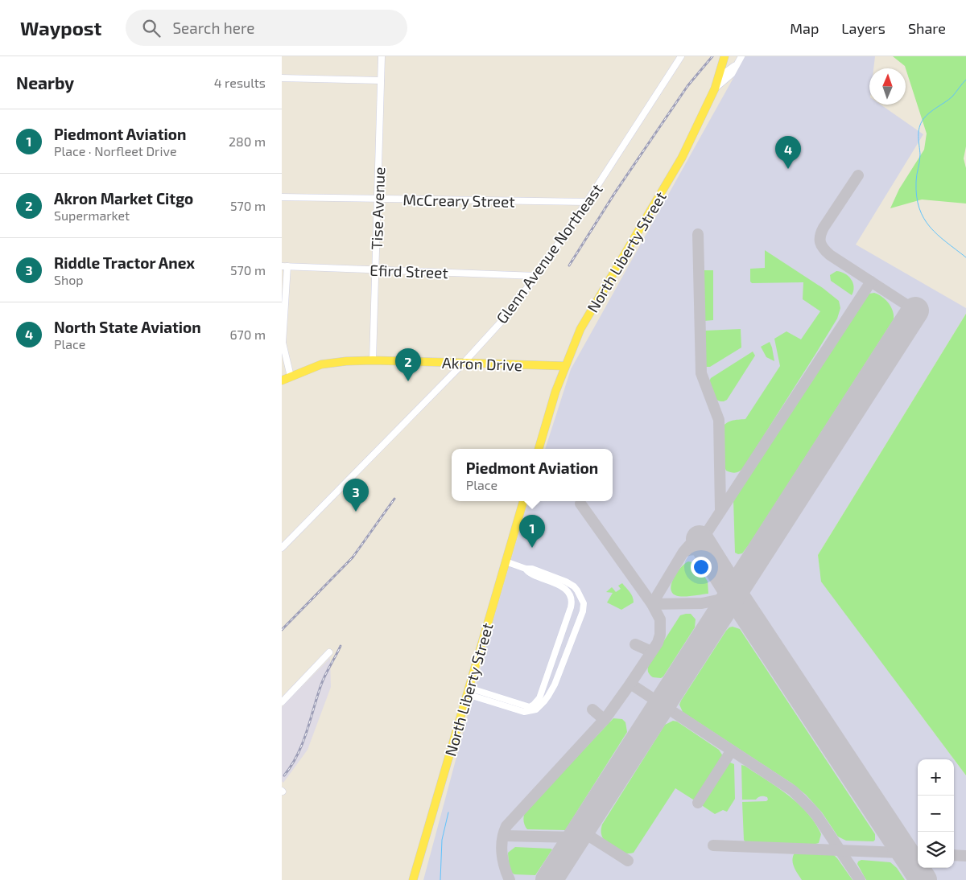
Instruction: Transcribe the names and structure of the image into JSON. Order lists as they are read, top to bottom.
{
  "streets": {
    "main road": ["North Liberty Street", "Akron Drive"],
    "street": [
      "McCreary Street",
      "Tise Avenue",
      "Glenn Avenue Northeast",
      "Efird Street"
    ]
  },
  "crossings": [
    ["McCreary Street", "Tise Avenue"],
    ["McCreary Street", "Glenn Avenue Northeast"],
    ["Tise Avenue", "Efird Street"],
    ["Tise Avenue", "Akron Drive"],
    ["North Liberty Street", "Akron Drive"],
    ["Glenn Avenue Northeast", "Efird Street"],
    ["Glenn Avenue Northeast", "Akron Drive"]
  ],
  "north": "top",
  "page": {
    "header": "Waypost",
    "search": "Search here",
    "nav": ["Map", "Layers", "Share"],
    "heading": ["Nearby", "4 results"],
    "list": [
      {
        "mark": "1",
        "name": "Piedmont Aviation",
        "note": "Place · Norfleet Drive",
        "value": "280 m"
      },
      {
        "mark": "2",
        "name": "Akron Market Citgo",
        "note": "Supermarket",
        "value": "570 m"
      },
      {
        "mark": "3",
        "name": "Riddle Tractor Anex",
        "note": "Shop",
        "value": "570 m"
      },
      {
        "mark": "4",
        "name": "North State Aviation",
        "note": "Place",
        "value": "670 m"
      }
    ],
    "pins": [
      "4",
      "2",
      "3",
      "1"
    ],
    "popup": ["Piedmont Aviation", "Place"],
    "map_buttons": ["+", "−"]
  }
}
